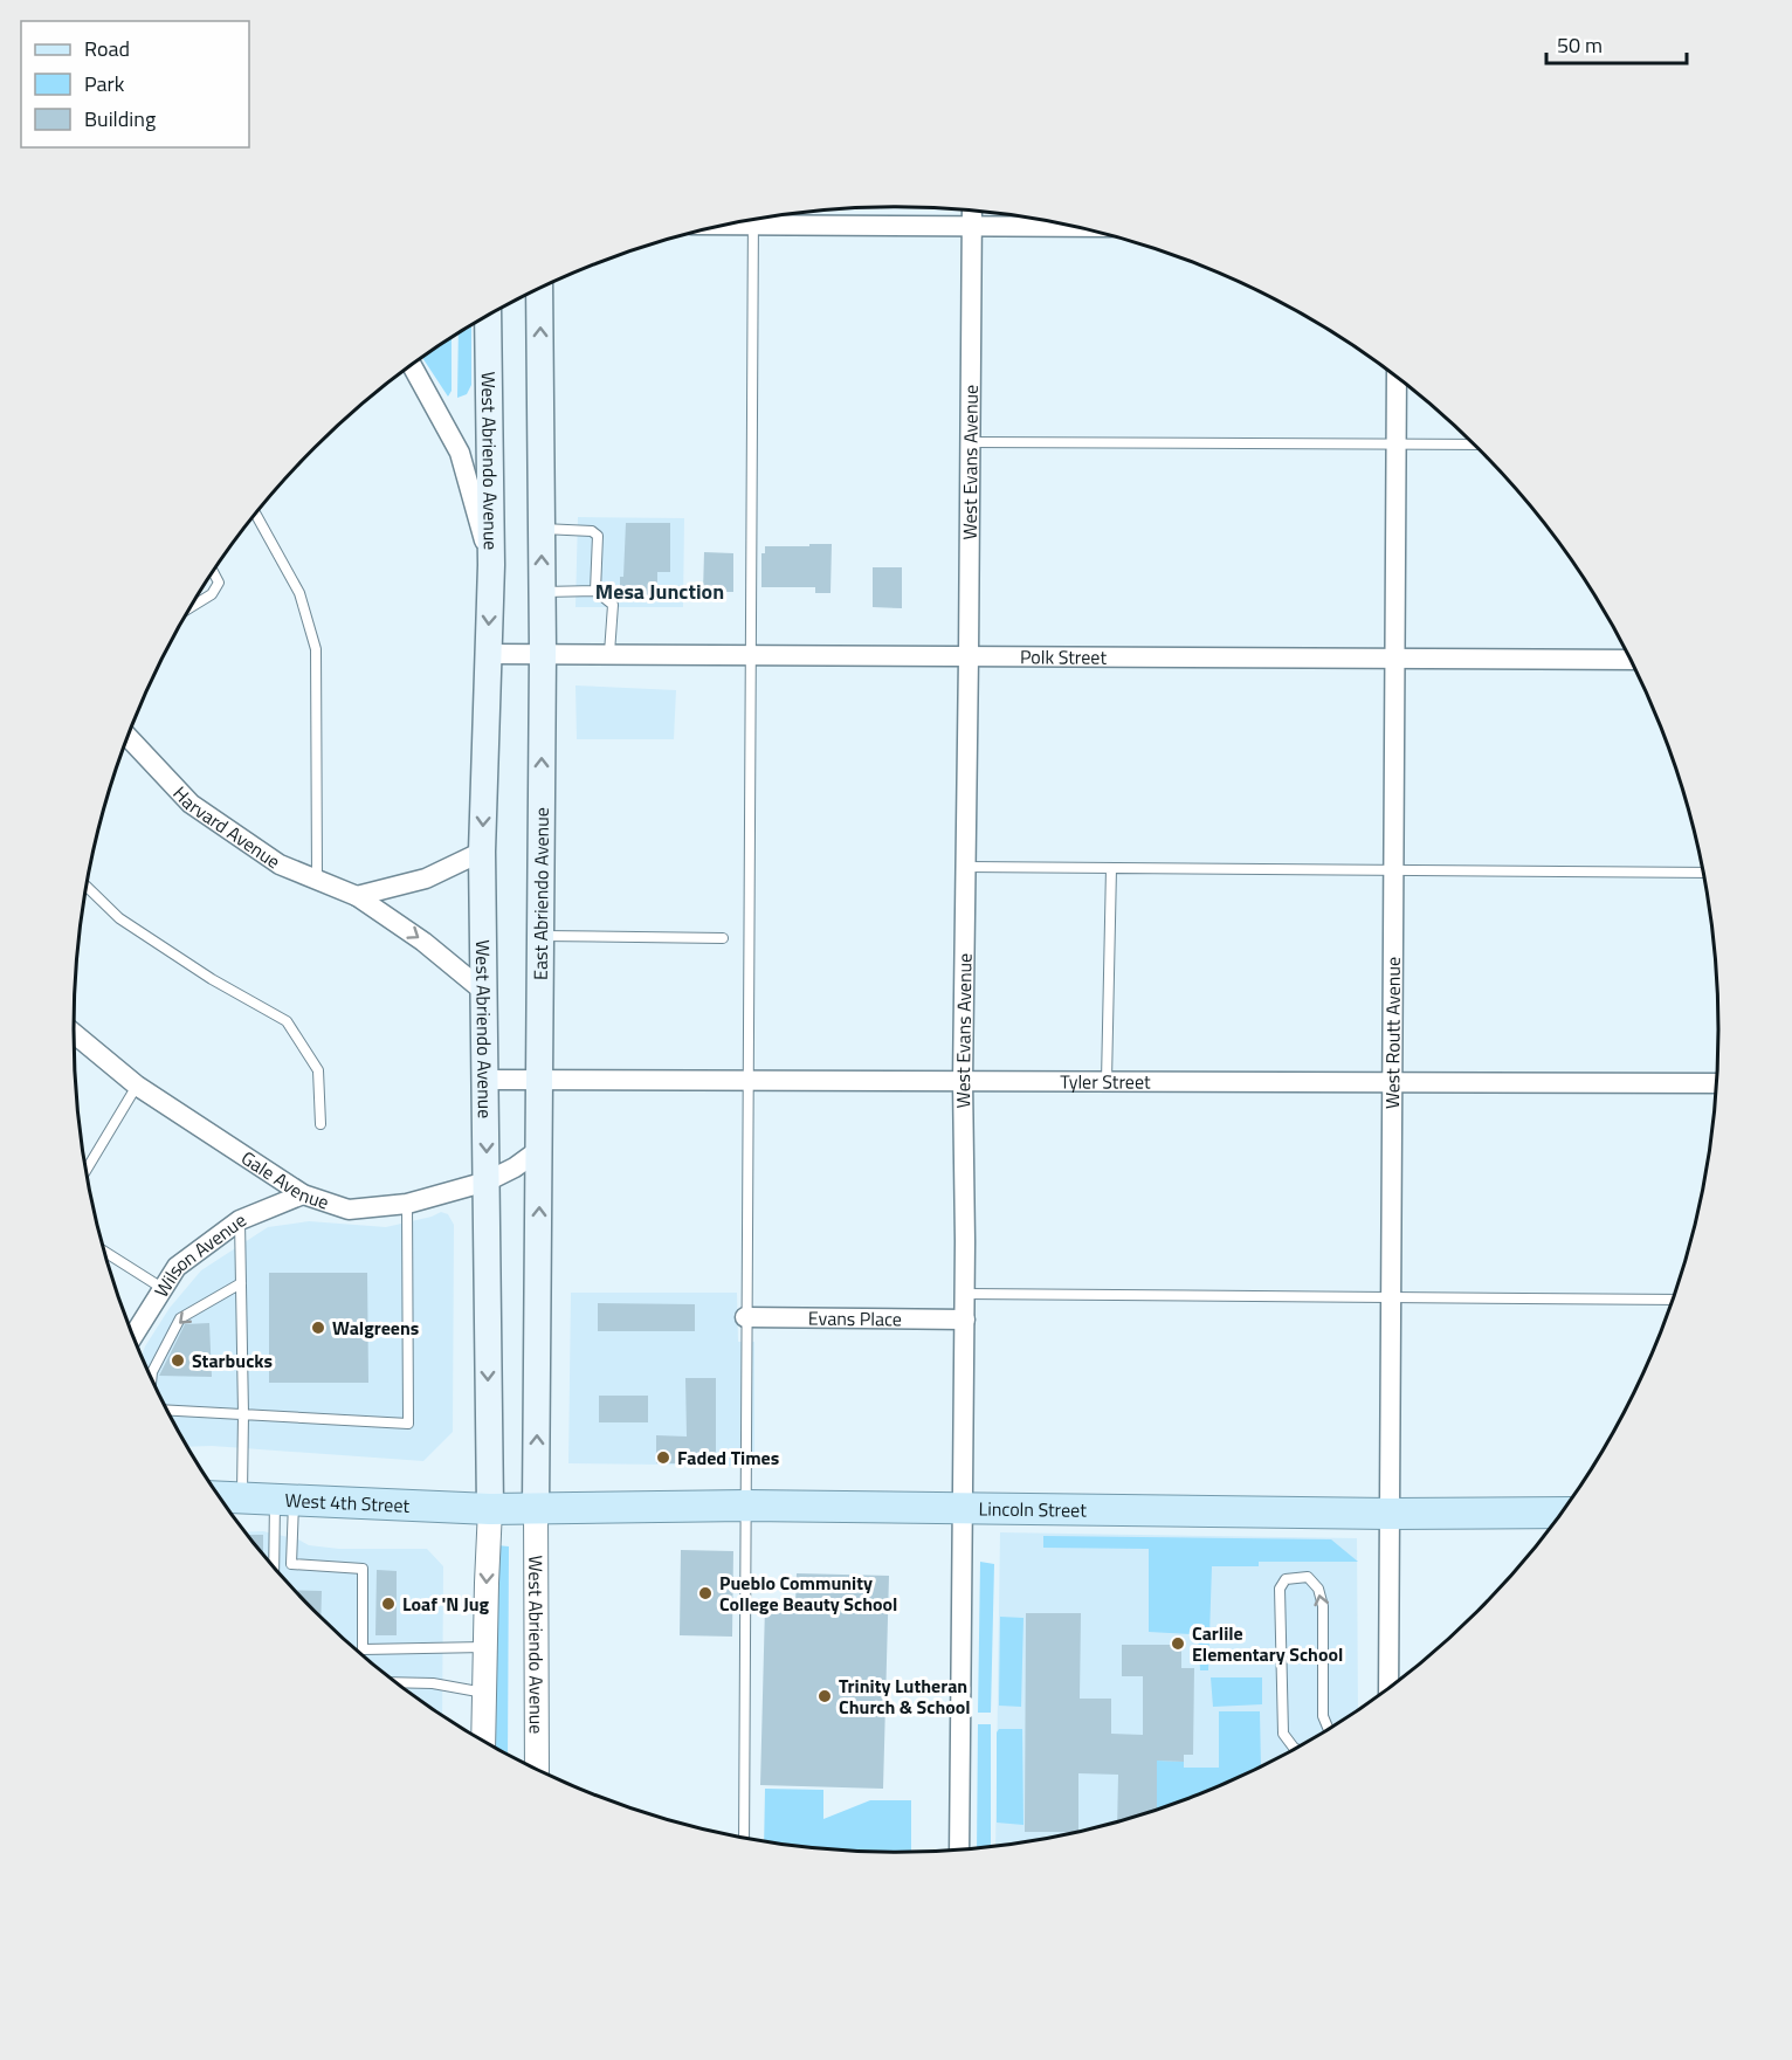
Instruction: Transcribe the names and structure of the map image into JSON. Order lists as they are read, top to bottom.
{
  "streets": {
    "main road": [
      "West Abriendo Avenue",
      "East Abriendo Avenue",
      "West 4th Street",
      "Lincoln Street"
    ],
    "street": [
      "West Evans Avenue",
      "Polk Street",
      "Harvard Avenue",
      "West Routt Avenue",
      "Tyler Street",
      "Gale Avenue",
      "Wilson Avenue",
      "Evans Place"
    ]
  },
  "crossings": [
    ["West Abriendo Avenue", "Polk Street"],
    ["West Abriendo Avenue", "Harvard Avenue"],
    ["West Abriendo Avenue", "East Abriendo Avenue"],
    ["West Abriendo Avenue", "Tyler Street"],
    ["West Abriendo Avenue", "Gale Avenue"],
    ["West Abriendo Avenue", "West 4th Street"],
    ["West Abriendo Avenue", "Lincoln Street"],
    ["West Evans Avenue", "Polk Street"],
    ["West Evans Avenue", "Tyler Street"],
    ["West Evans Avenue", "Evans Place"],
    ["West Evans Avenue", "Lincoln Street"],
    ["Polk Street", "East Abriendo Avenue"],
    ["Polk Street", "West Routt Avenue"],
    ["East Abriendo Avenue", "Tyler Street"],
    ["East Abriendo Avenue", "Gale Avenue"],
    ["East Abriendo Avenue", "Lincoln Street"],
    ["West Routt Avenue", "Tyler Street"],
    ["West Routt Avenue", "Lincoln Street"],
    ["Gale Avenue", "Wilson Avenue"],
    ["West 4th Street", "Lincoln Street"]
  ],
  "one_way": ["West Abriendo Avenue", "Harvard Avenue", "East Abriendo Avenue"],
  "districts": ["Mesa Junction"],
  "places": [
    "Walgreens",
    "Starbucks",
    "Faded Times",
    "Pueblo Community College Beauty School",
    "Loaf 'N Jug",
    "Carlile Elementary School",
    "Trinity Lutheran Church & School"
  ],
  "legend": ["Road", "Park", "Building"],
  "scale_bar": "50 m"
}
